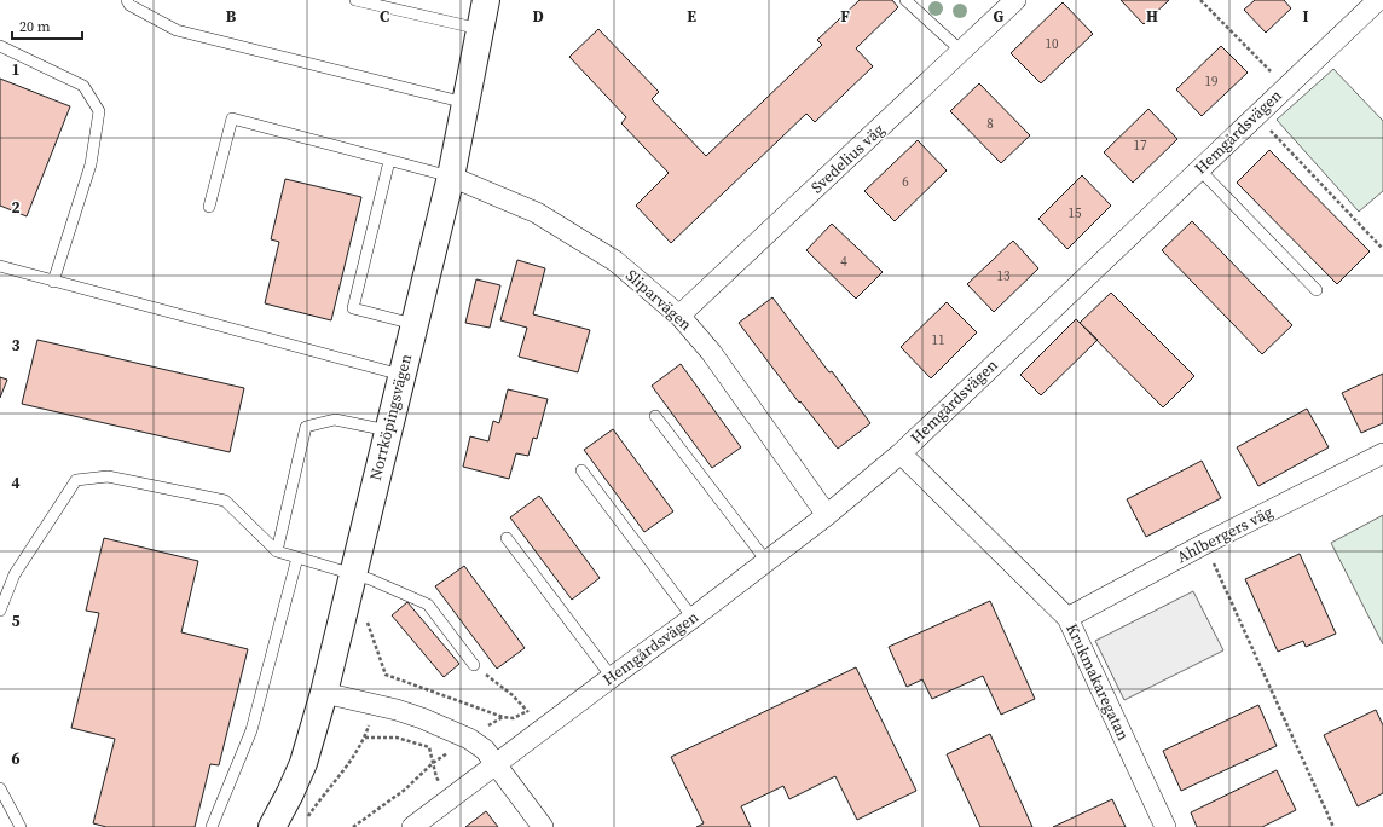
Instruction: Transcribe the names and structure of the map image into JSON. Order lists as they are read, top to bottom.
{
  "streets": {
    "street": [
      "Hemgårdsvägen",
      "Svedelius väg",
      "Sliparvägen",
      "Norrköpingsvägen",
      "Ahlbergers väg",
      "Krukmakaregatan"
    ]
  },
  "crossings": [
    ["Hemgårdsvägen", "Sliparvägen"],
    ["Hemgårdsvägen", "Krukmakaregatan"],
    ["Svedelius väg", "Sliparvägen"],
    ["Sliparvägen", "Norrköpingsvägen"],
    ["Ahlbergers väg", "Krukmakaregatan"]
  ],
  "house_numbers": [
    "10",
    "19",
    "8",
    "17",
    "6",
    "15",
    "4",
    "13",
    "11"
  ],
  "scale_bar": "20 m",
  "grid": {
    "columns": [
      "B",
      "C",
      "D",
      "E",
      "F",
      "G",
      "H",
      "I"
    ],
    "rows": [
      "1",
      "2",
      "3",
      "4",
      "5",
      "6"
    ]
  }
}
